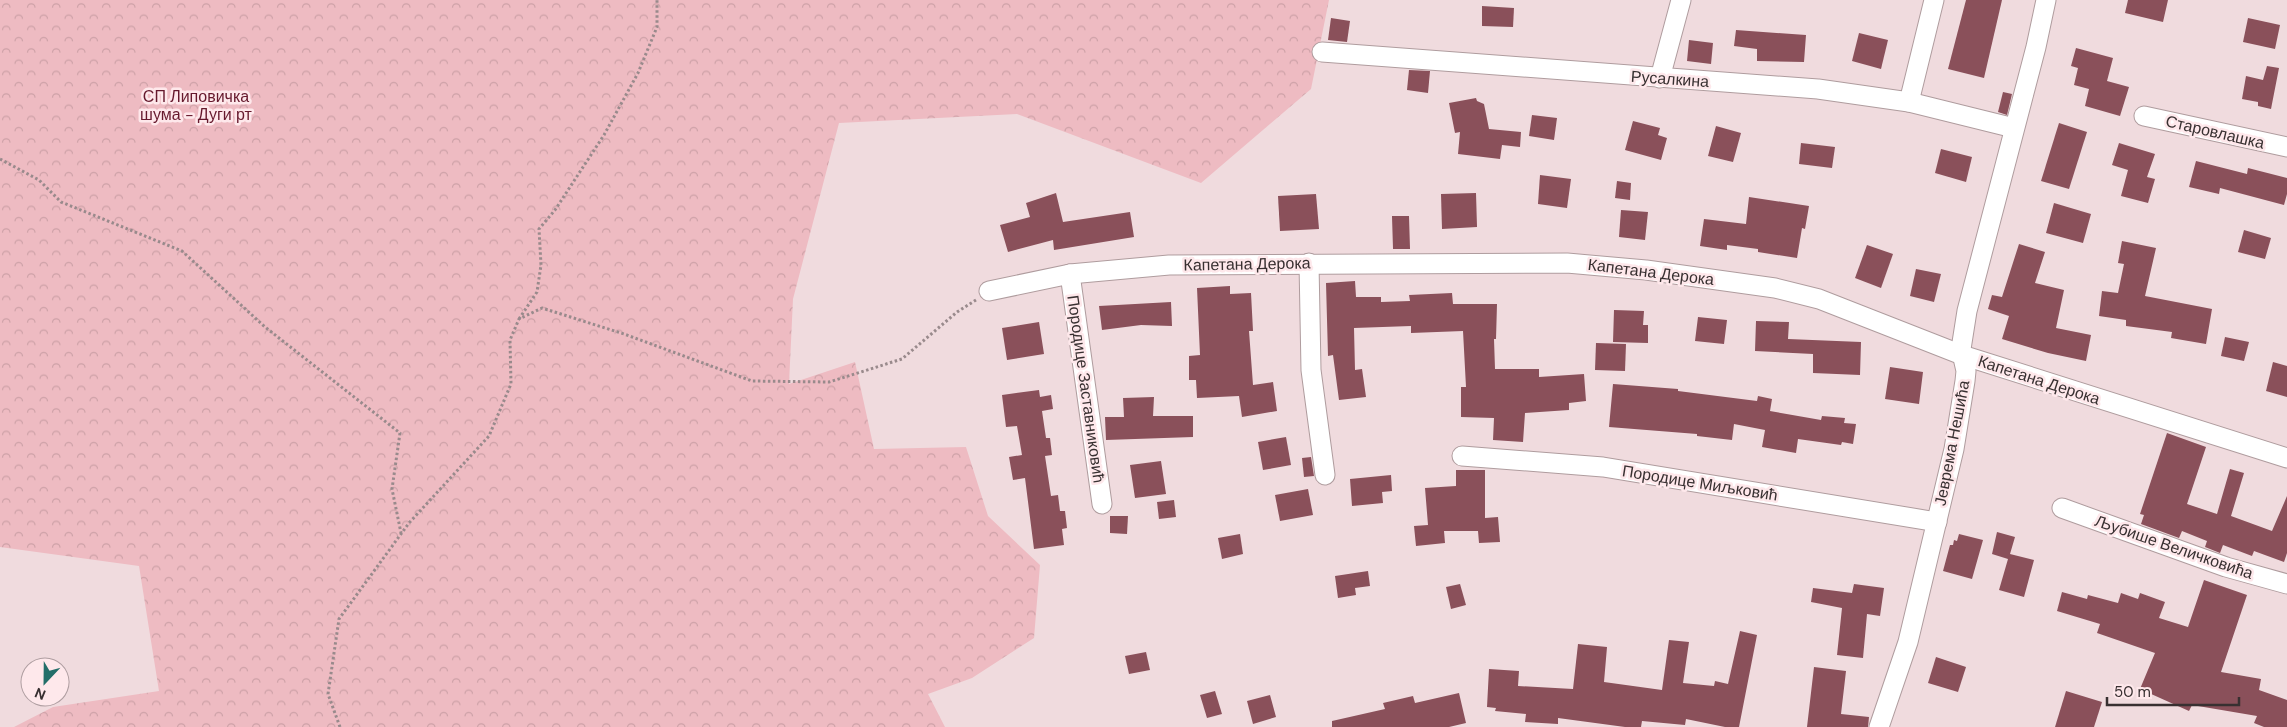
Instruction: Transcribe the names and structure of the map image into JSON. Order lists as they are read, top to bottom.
{
  "streets": {
    "street": [
      "Русалкина",
      "Старовлашка",
      "Капетана Дерока",
      "Породице Заставниковић",
      "Јеврема Нешића",
      "Породице Миљковић",
      "Љубише Величковића"
    ]
  },
  "crossings": [
    ["Русалкина", "Јеврема Нешића"],
    ["Капетана Дерока", "Породице Заставниковић"],
    ["Капетана Дерока", "Јеврема Нешића"],
    ["Јеврема Нешића", "Породице Миљковић"]
  ],
  "parks": ["СП Липовичка шума - Дуги рт"],
  "scale_bar": "50 m",
  "north": "bottom"
}
